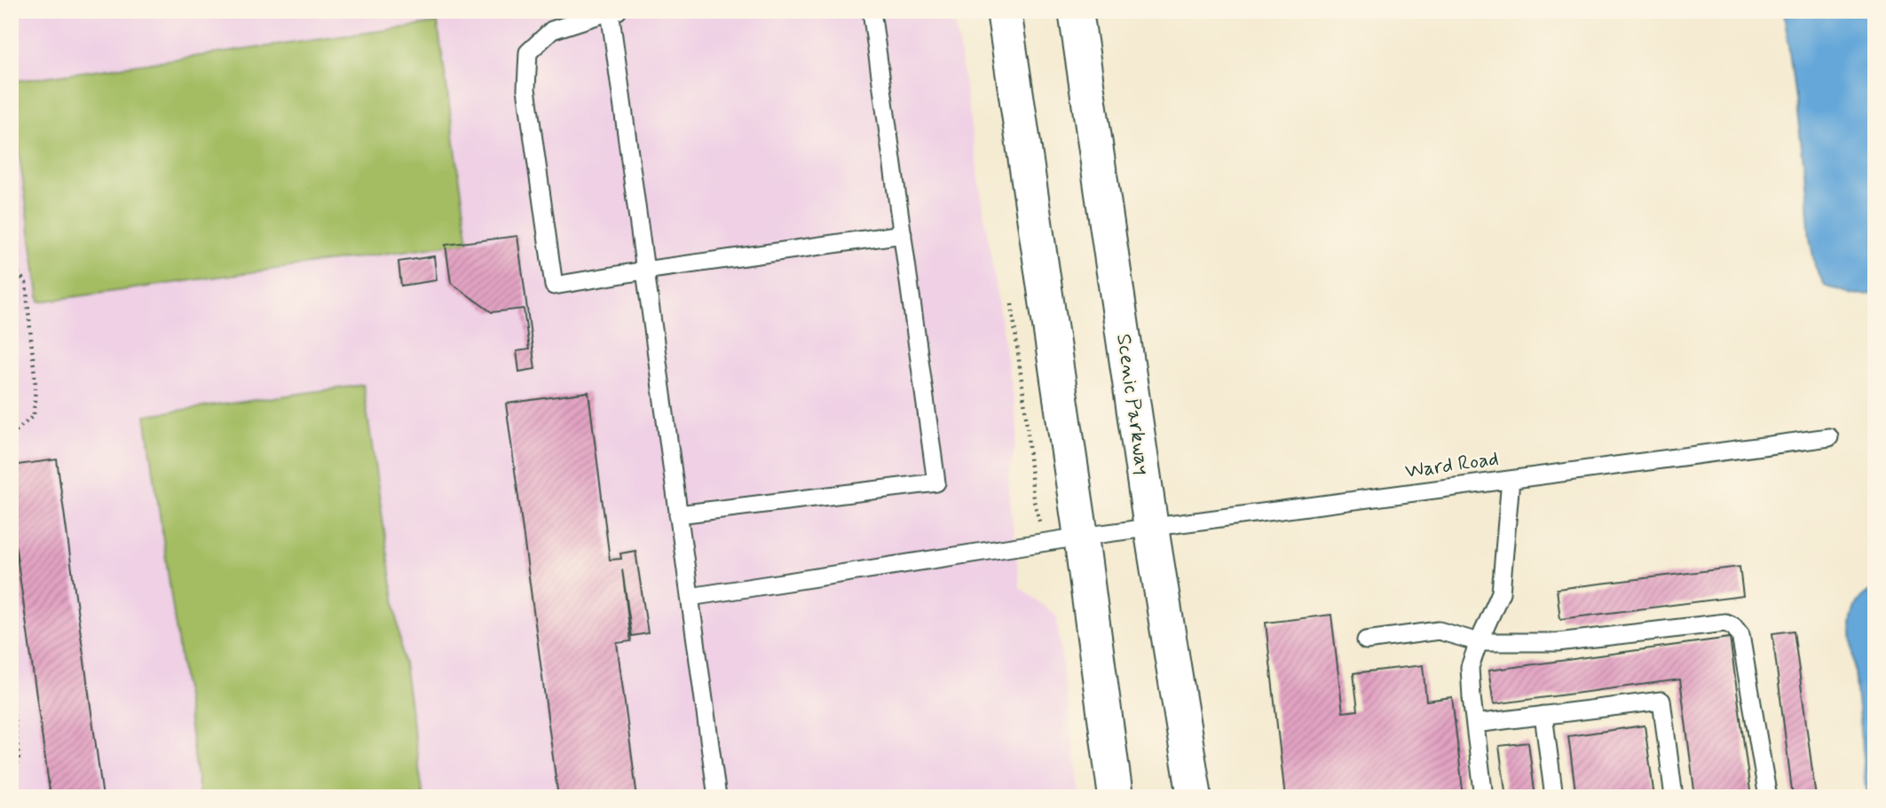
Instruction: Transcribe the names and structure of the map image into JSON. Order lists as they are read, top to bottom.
{
  "streets": {
    "street": ["Scenic Parkway"],
    "lane": ["Ward Road"]
  },
  "crossings": [
    ["Scenic Parkway", "Ward Road"]
  ]
}
